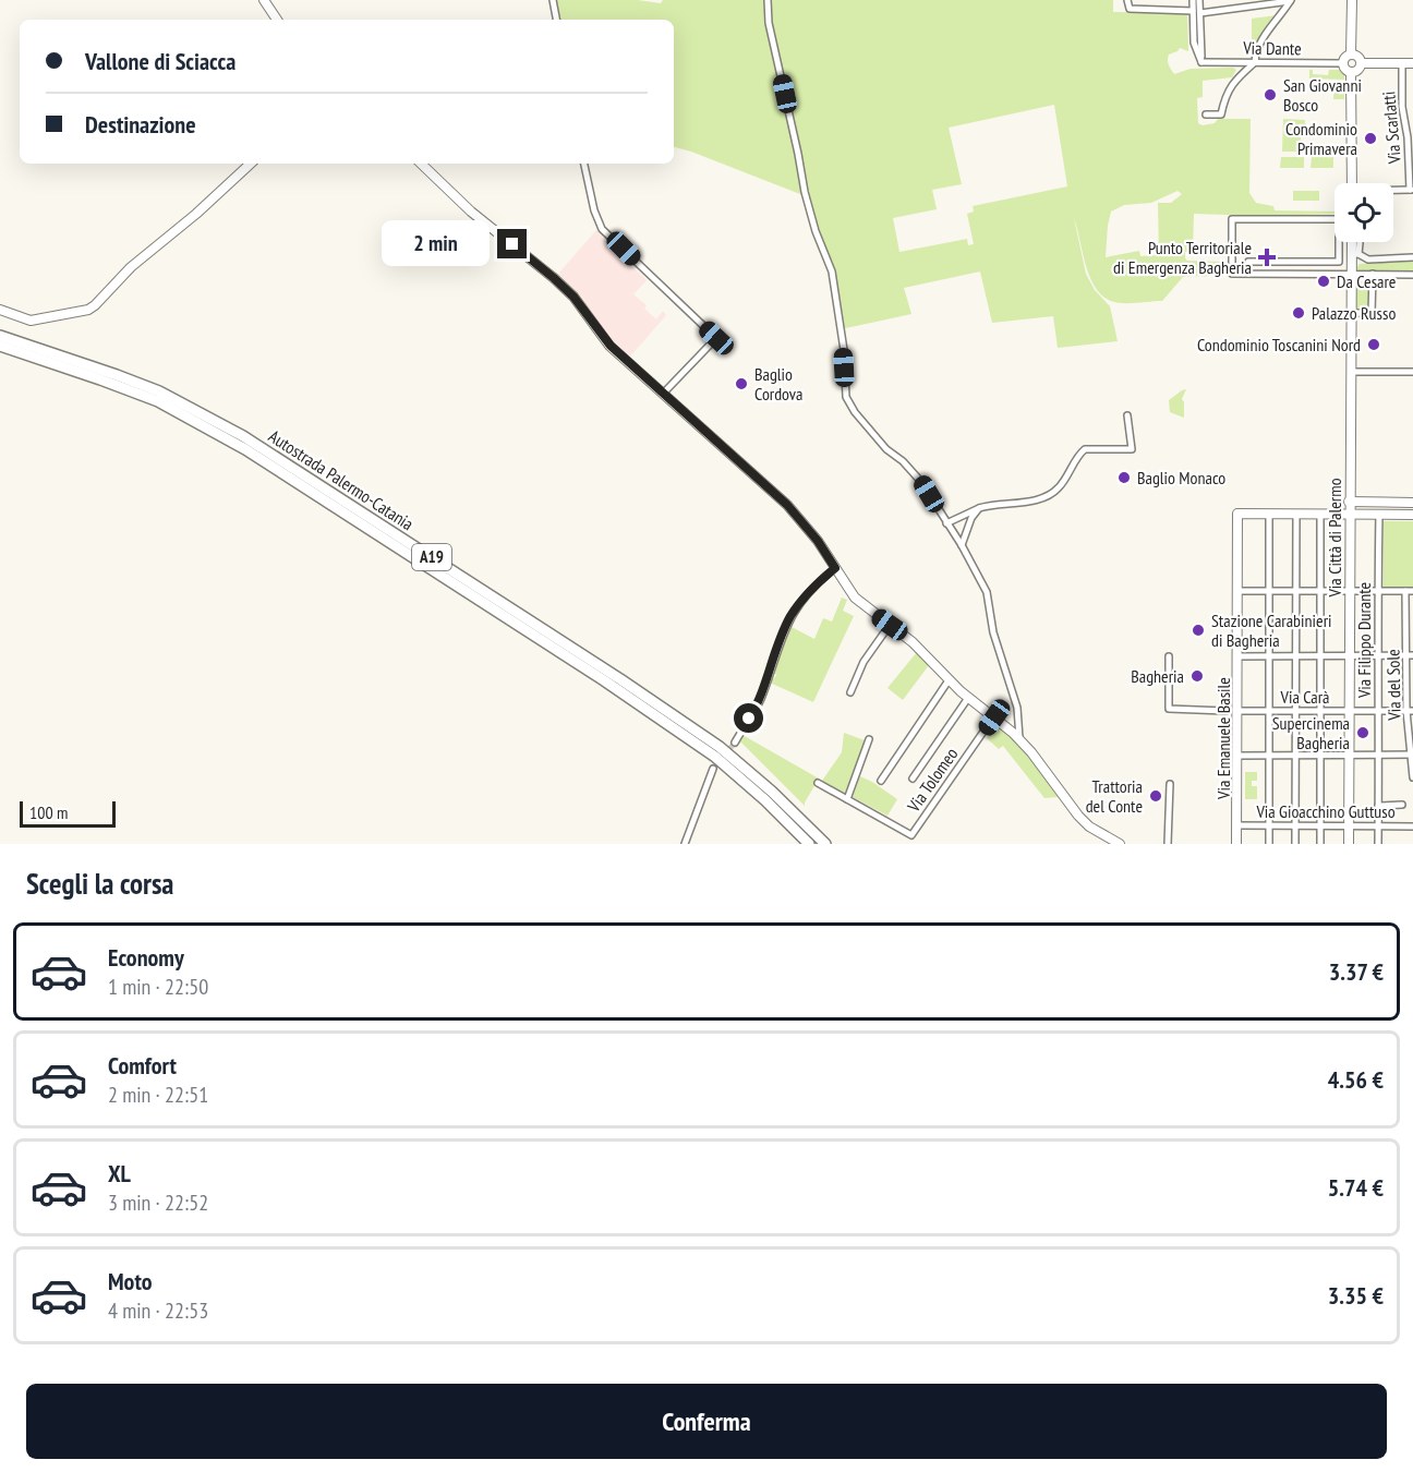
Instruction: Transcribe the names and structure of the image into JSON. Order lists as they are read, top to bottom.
{
  "streets": {
    "highway": ["Autostrada Palermo-Catania", "A19"],
    "street": [
      "Via Dante",
      "Via Scarlatti",
      "Via Città di Palermo",
      "Via Filippo Durante",
      "Via del Sole",
      "Via Carà",
      "Via Emanuele Basile",
      "Via Tolomeo",
      "Via Gioacchino Guttuso"
    ]
  },
  "crossings": [
    ["Via Città di Palermo", "Via Carà"],
    ["Via Città di Palermo", "Via Gioacchino Guttuso"],
    ["Via Filippo Durante", "Via Carà"],
    ["Via Filippo Durante", "Via Gioacchino Guttuso"],
    ["Via del Sole", "Via Carà"],
    ["Via Carà", "Via Emanuele Basile"],
    ["Via Emanuele Basile", "Via Gioacchino Guttuso"]
  ],
  "places": {
    "other": [
      "San Giovanni Bosco",
      "Condominio Primavera",
      "Da Cesare",
      "Palazzo Russo",
      "Condominio Toscanini Nord",
      "Baglio Cordova",
      "Baglio Monaco",
      "Stazione Carabinieri di Bagheria",
      "Bagheria",
      "Supercinema Bagheria",
      "Trattoria del Conte"
    ],
    "health": ["Punto Territoriale di Emergenza Bagheria"]
  },
  "scale_bar": "100 m",
  "page": {
    "banner": ["Vallone di Sciacca", "Destinazione"],
    "bubble": "2 min",
    "scale": "100 m",
    "heading": "Scegli la corsa",
    "list": [
      {
        "name": "Economy",
        "note": "1 min · 22:50",
        "value": "3.37 €"
      },
      {
        "name": "Comfort",
        "note": "2 min · 22:51",
        "value": "4.56 €"
      },
      {
        "name": "XL",
        "note": "3 min · 22:52",
        "value": "5.74 €"
      },
      {
        "name": "Moto",
        "note": "4 min · 22:53",
        "value": "3.35 €"
      }
    ],
    "buttons": "Conferma"
  }
}
